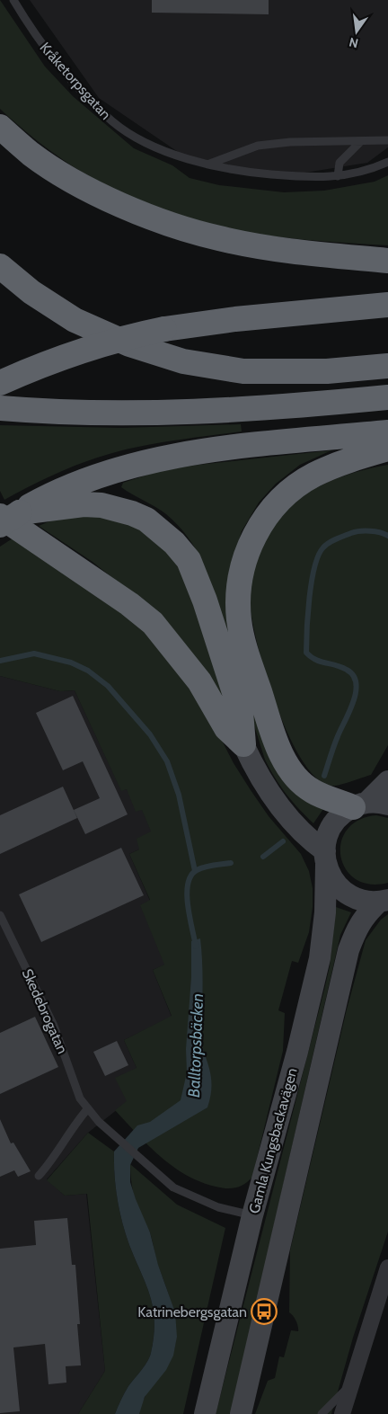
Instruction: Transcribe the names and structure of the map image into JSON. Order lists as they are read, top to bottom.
{
  "streets": {
    "main road": ["Gamla Kungsbackavägen"],
    "lane": ["Kråketorpsgatan", "Skedebrogatan"]
  },
  "crossings": [
    ["Skedebrogatan", "Gamla Kungsbackavägen"]
  ],
  "water": ["Balltorpsbäcken"],
  "places": {
    "bus stop": ["Katrinebergsgatan"]
  },
  "north": "bottom"
}
